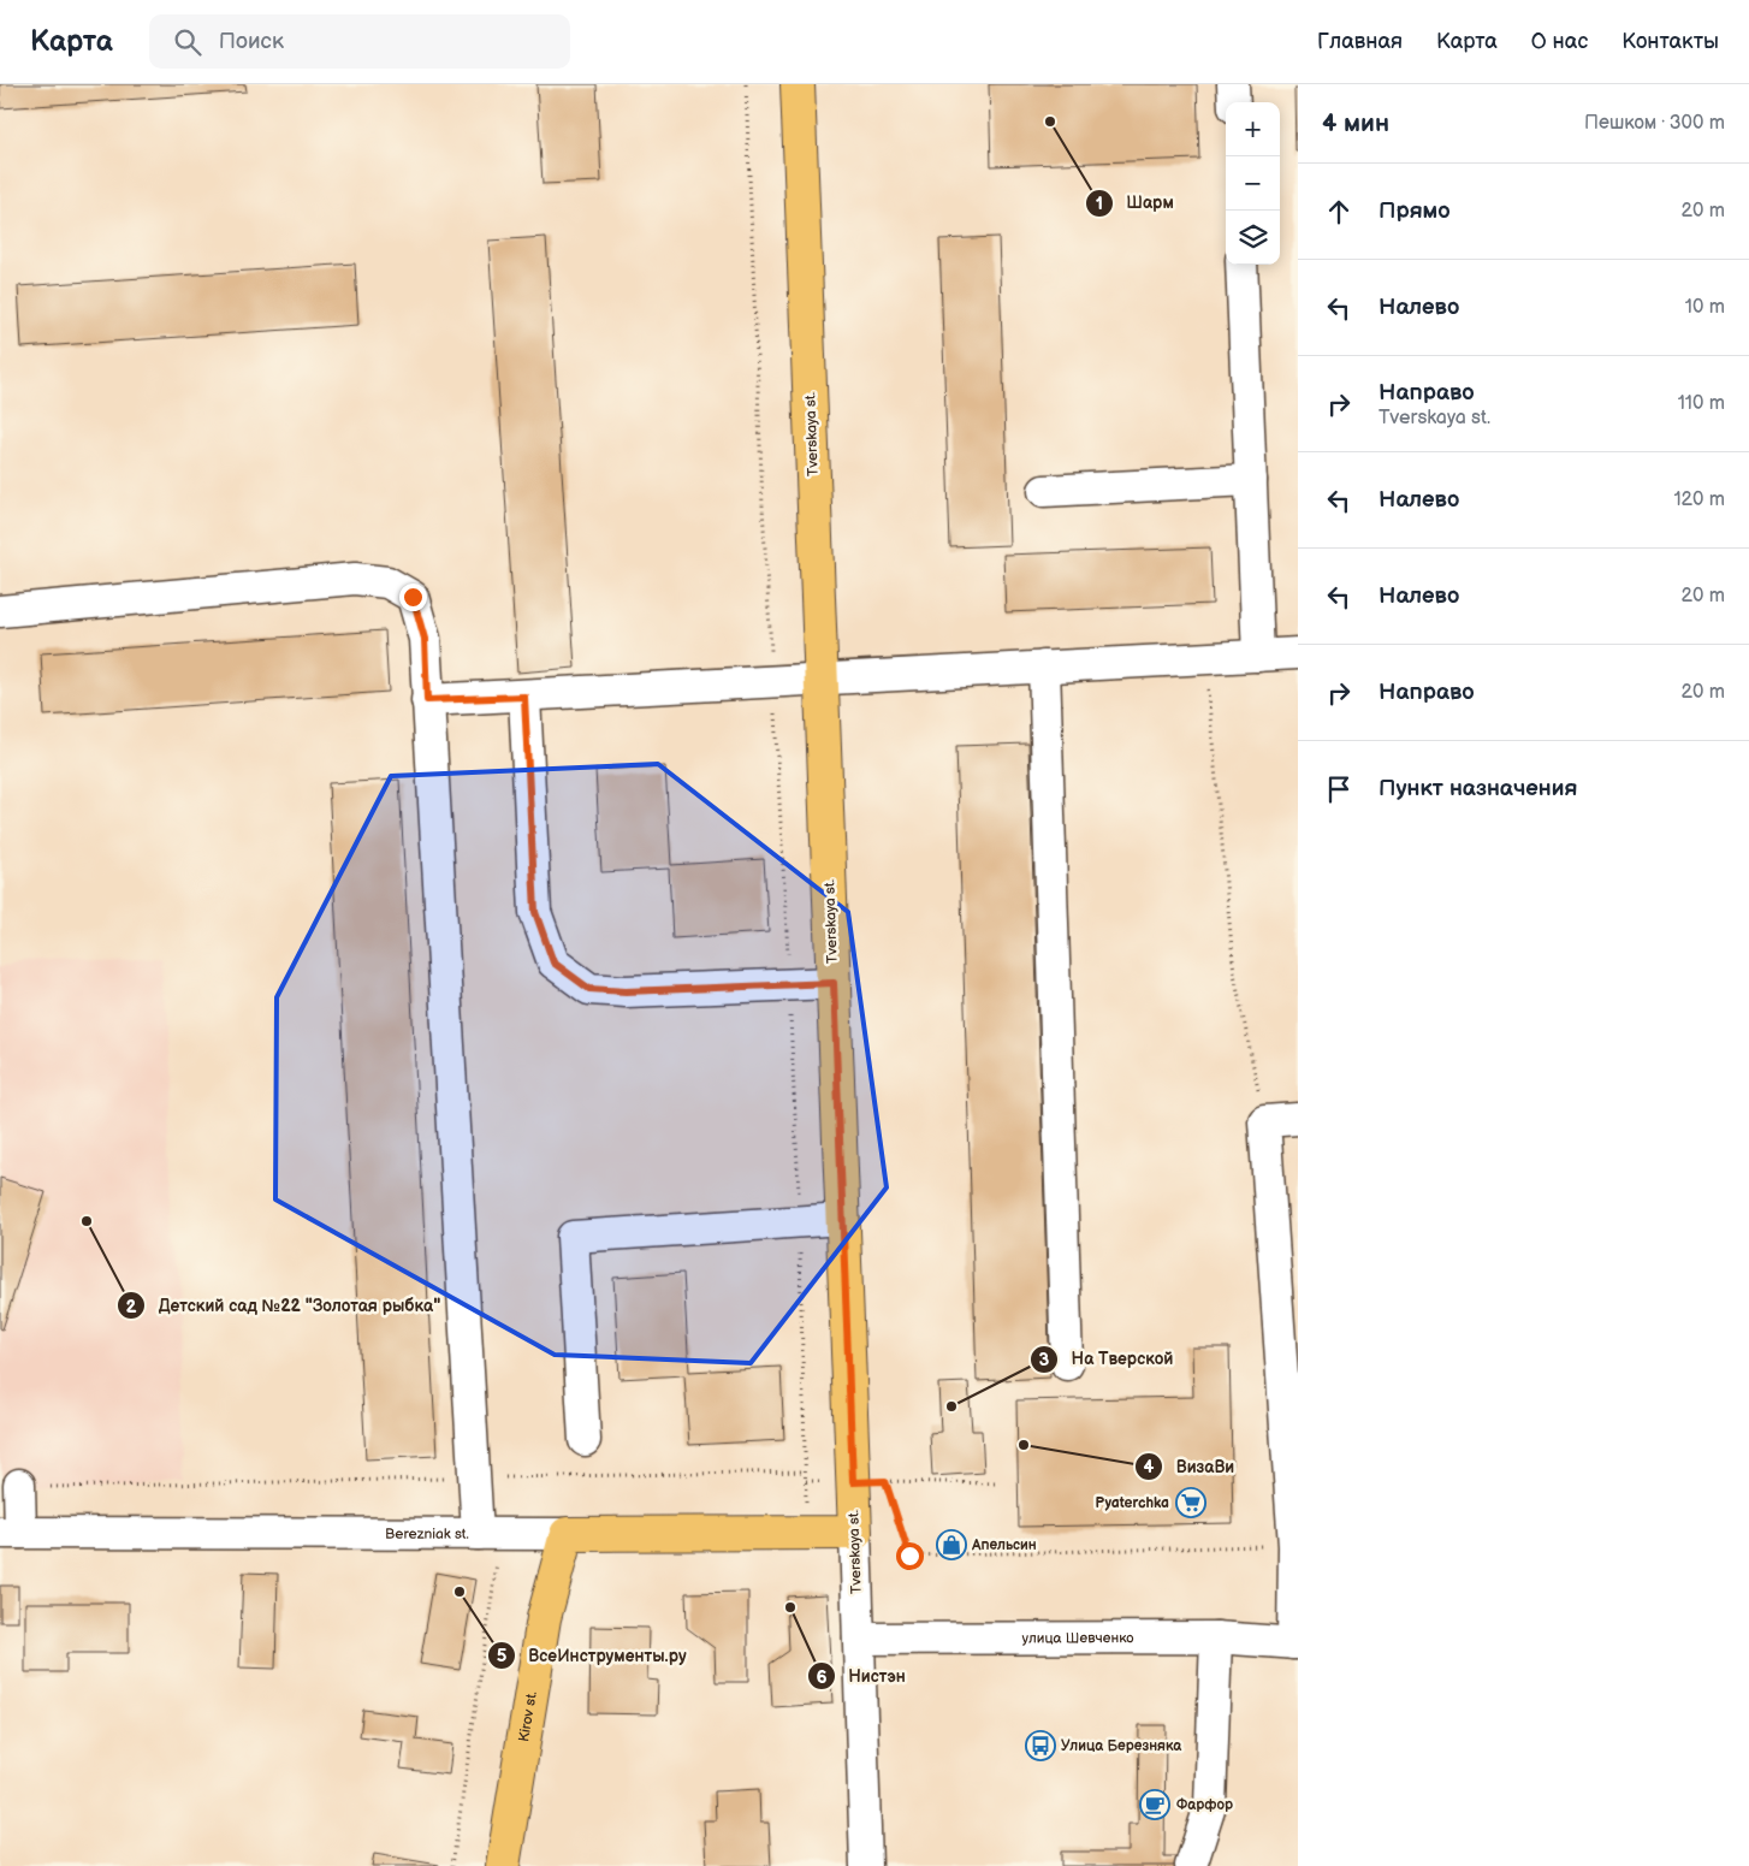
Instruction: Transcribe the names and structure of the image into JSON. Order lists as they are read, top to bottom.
{
  "streets": {
    "main road": ["Tverskaya st.", "Berezniak st.", "Kirov st."],
    "street": ["улица Шевченко"]
  },
  "crossings": [
    ["Tverskaya st.", "Berezniak st."],
    ["Tverskaya st.", "улица Шевченко"],
    ["Berezniak st.", "Kirov st."]
  ],
  "places": {
    "other": [
      "Шарм",
      "Детский сад №22 \"Золотая рыбка\"",
      "На Тверской",
      "ВизаВи",
      "ВсеИнструменты.ру",
      "Нистэн"
    ],
    "supermarket": ["Pyaterchka"],
    "shop": ["Апельсин"],
    "bus stop": ["Улица Березняка"],
    "cafe": ["Фарфор"]
  },
  "page": {
    "header": "Карта",
    "search": "Поиск",
    "nav": [
      "Главная",
      "Карта",
      "О нас",
      "Контакты"
    ],
    "heading": ["4 мин", "Пешком · 300 m"],
    "map_buttons": ["+", "−"],
    "list": [
      ["Прямо", "20 m"],
      ["Налево", "10 m"],
      ["Направо", "Tverskaya st.", "110 m"],
      ["Налево", "120 m"],
      ["Налево", "20 m"],
      ["Направо", "20 m"],
      "Пункт назначения"
    ]
  }
}
